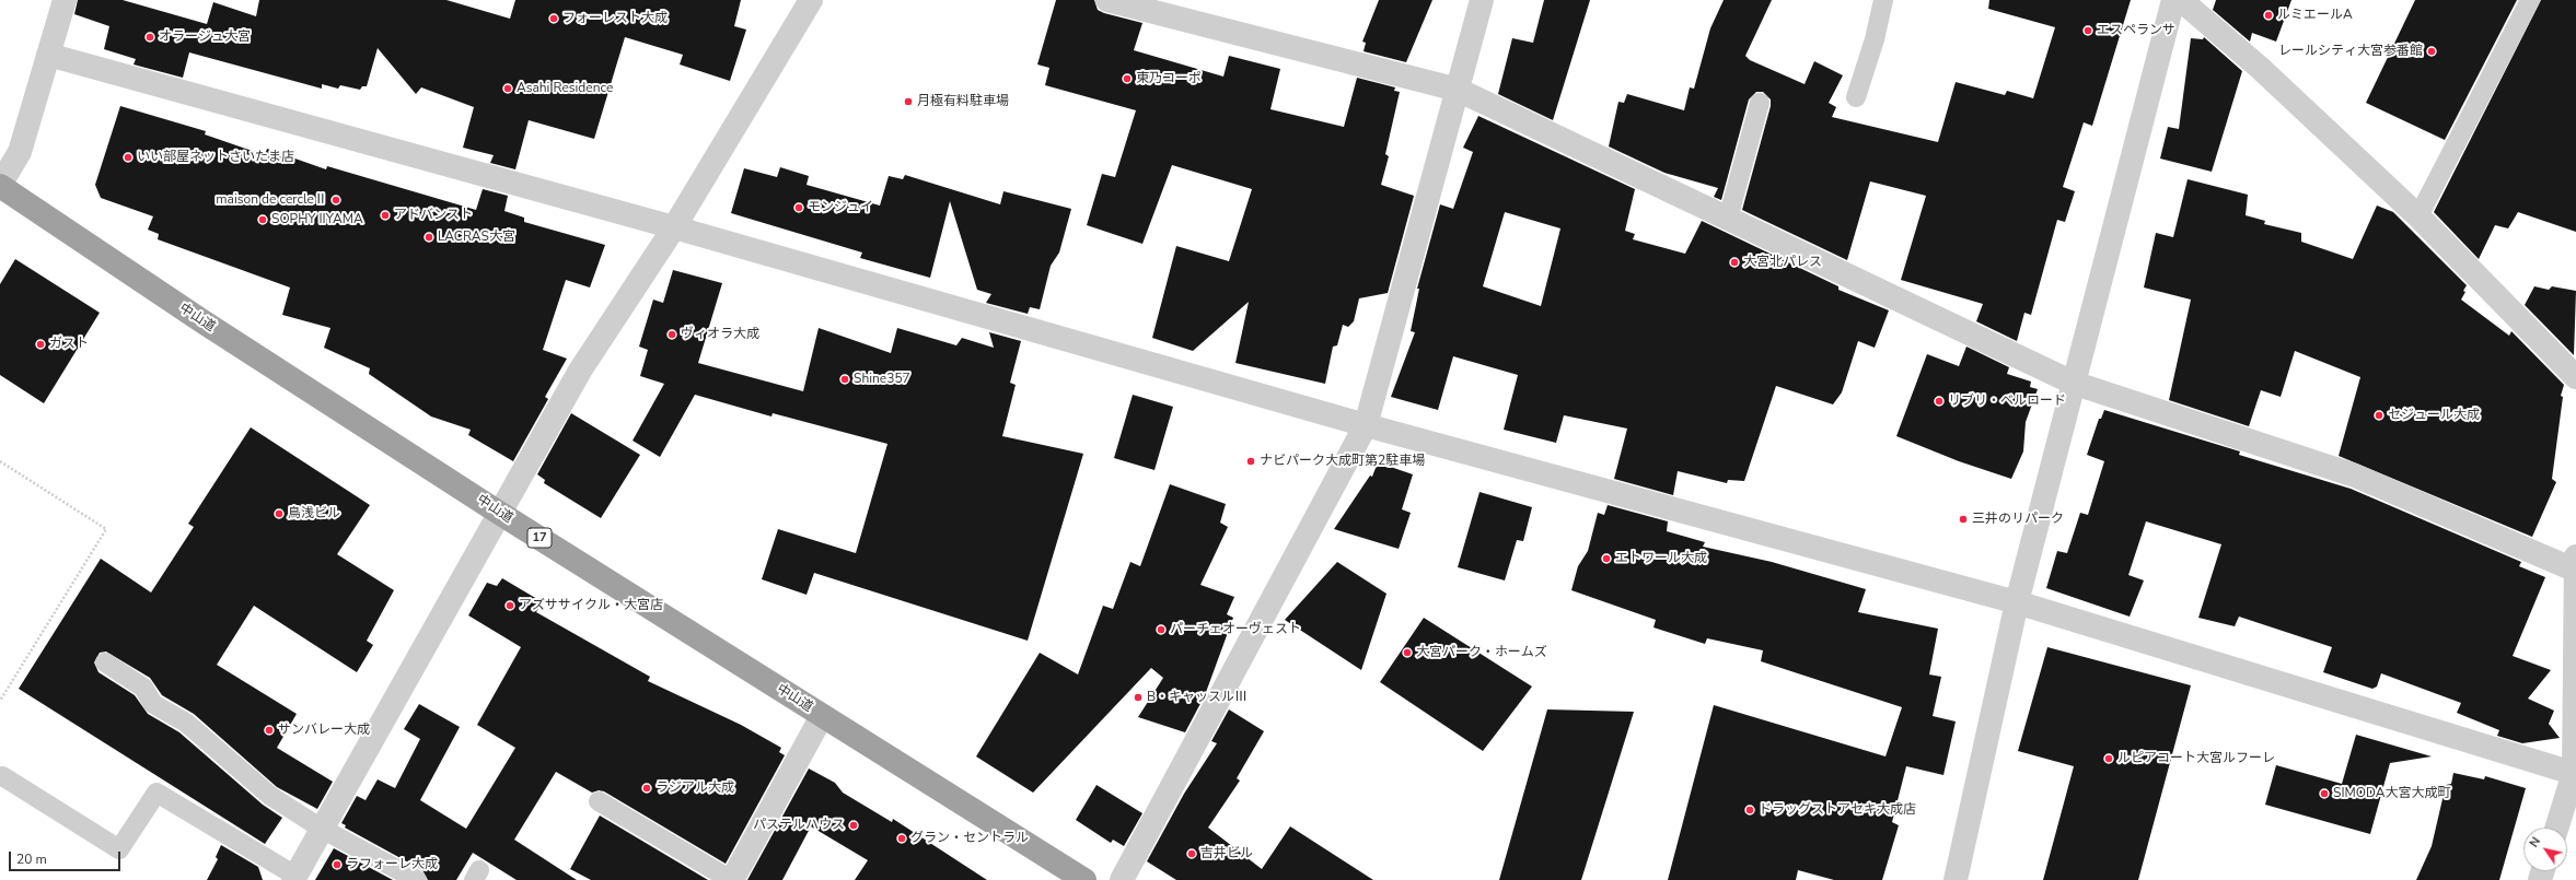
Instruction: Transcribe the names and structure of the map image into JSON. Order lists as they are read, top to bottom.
{
  "streets": {
    "highway": ["中山道", "17"]
  },
  "places": [
    "ルミエールA",
    "フォーレスト大成",
    "エスペランサ",
    "オラージュ大宮",
    "レールシティ大宮参番館",
    "東乃コーポ",
    "Asahi Residence",
    "月極有料駐車場",
    "いい部屋ネットさいたま店",
    "maison de cercleⅡ",
    "モンジュイ",
    "アドバンスト",
    "SOPHY IIYAMA",
    "LACRAS大宮",
    "大宮北パレス",
    "ヴィオラ大成",
    "ガスト",
    "Shine357",
    "リブリ・ベルロード",
    "セジュール大成",
    "ナビパーク大成町第2駐車場",
    "鳥浅ビル",
    "三井のリパーク",
    "エトワール大成",
    "アズササイクル・大宮店",
    "パーチェオーヴェスト",
    "大宮パーク・ホームズ",
    "B・キャッスルⅢ",
    "サンバレー大成",
    "ルピアコート大宮ルフーレ",
    "ラジアル大成",
    "SIMODA大宮大成町",
    "ドラッグストアセキ大成店",
    "パステルハウス",
    "グラン・セントラル",
    "吉井ビル",
    "ラフォーレ大成"
  ],
  "scale_bar": "20 m",
  "north": "top left"
}
